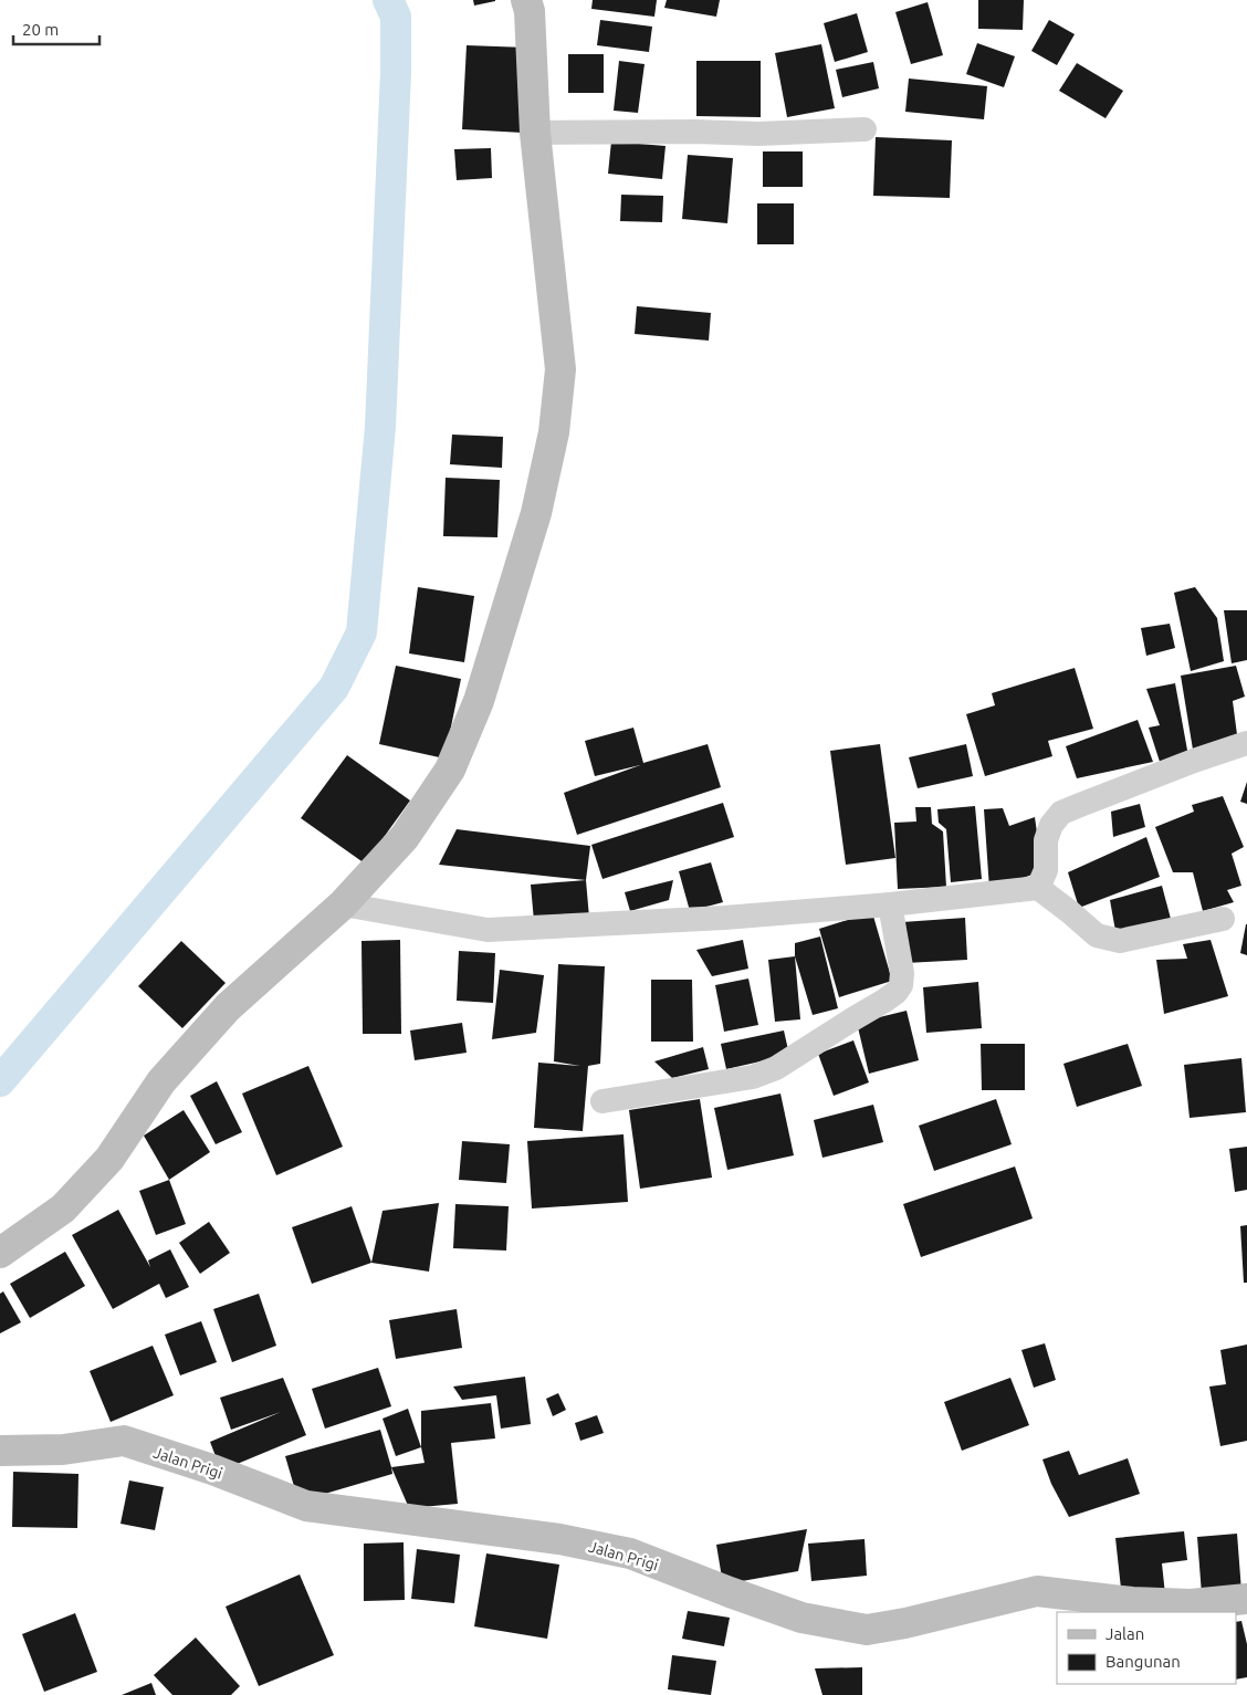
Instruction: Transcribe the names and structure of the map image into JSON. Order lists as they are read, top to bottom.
{
  "streets": {
    "main road": ["Jalan Prigi"]
  },
  "legend": ["Jalan", "Bangunan"],
  "scale_bar": "20 m"
}
